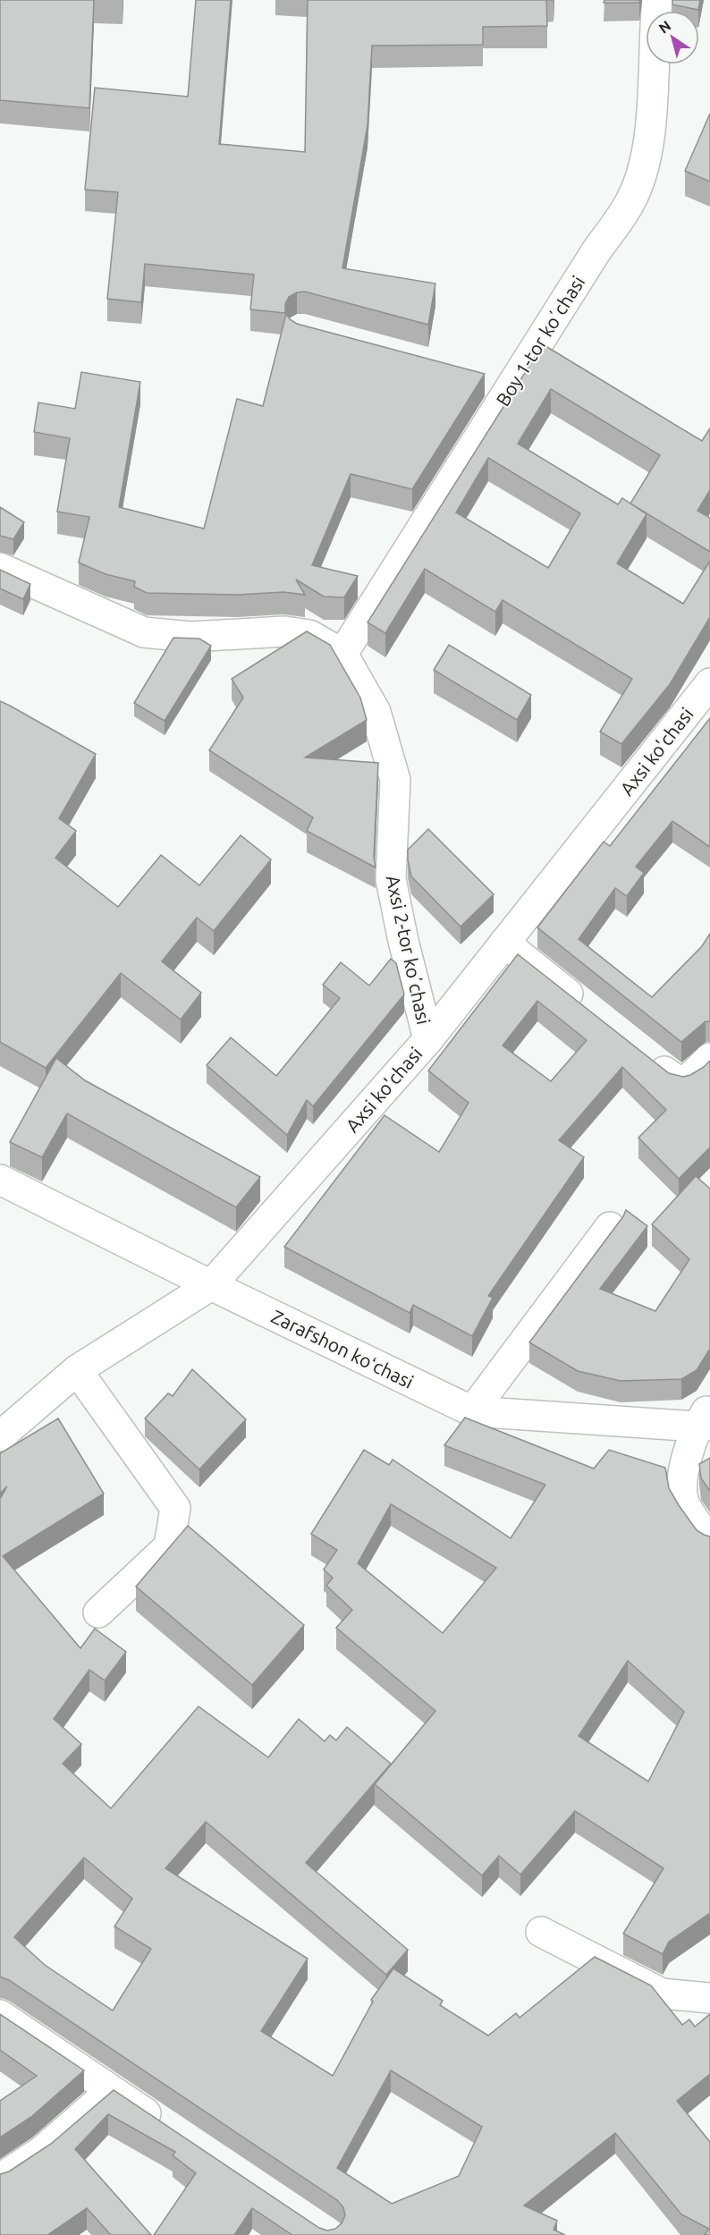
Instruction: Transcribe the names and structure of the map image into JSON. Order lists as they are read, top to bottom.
{
  "streets": {
    "street": [
      "Boy 1-tor koʼchasi",
      "Axsi ko'chasi",
      "Аxsi 2-tor koʼchasi",
      "Zarafshon koʻchasi"
    ]
  },
  "crossings": [
    ["Boy 1-tor koʼchasi", "Аxsi 2-tor koʼchasi"],
    ["Axsi ko'chasi", "Аxsi 2-tor koʼchasi"],
    ["Axsi ko'chasi", "Zarafshon koʻchasi"]
  ],
  "north": "top left"
}
